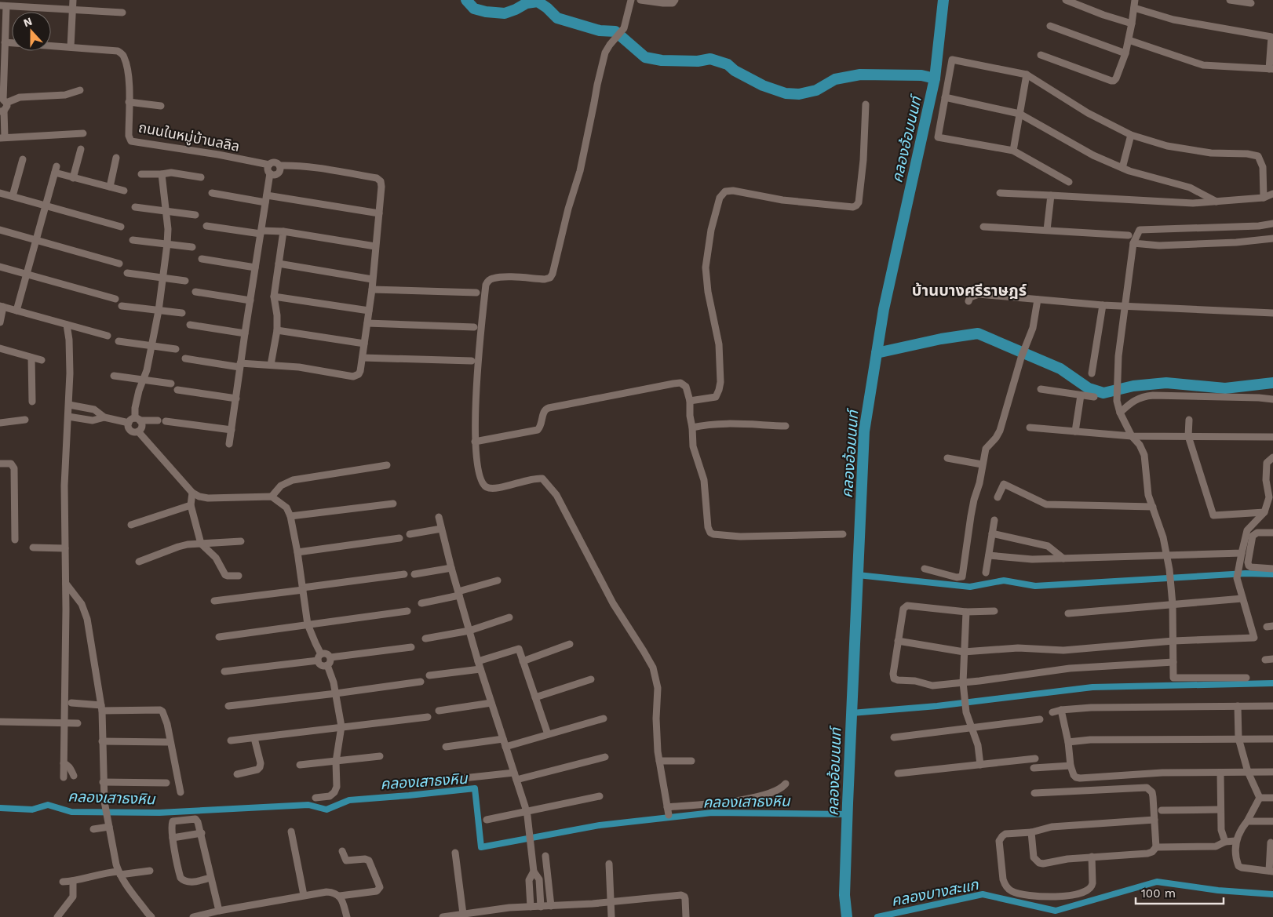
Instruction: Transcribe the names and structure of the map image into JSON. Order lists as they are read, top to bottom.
{
  "streets": {
    "street": ["ถนนในหมู่บ้านลลิล"]
  },
  "districts": ["บ้านบางศรีราษฎร์"],
  "water": ["คลองอ้อมนนท์", "คลองเสาธงหิน", "คลองบางสะแก"],
  "scale_bar": "100 m",
  "north": "top"
}
